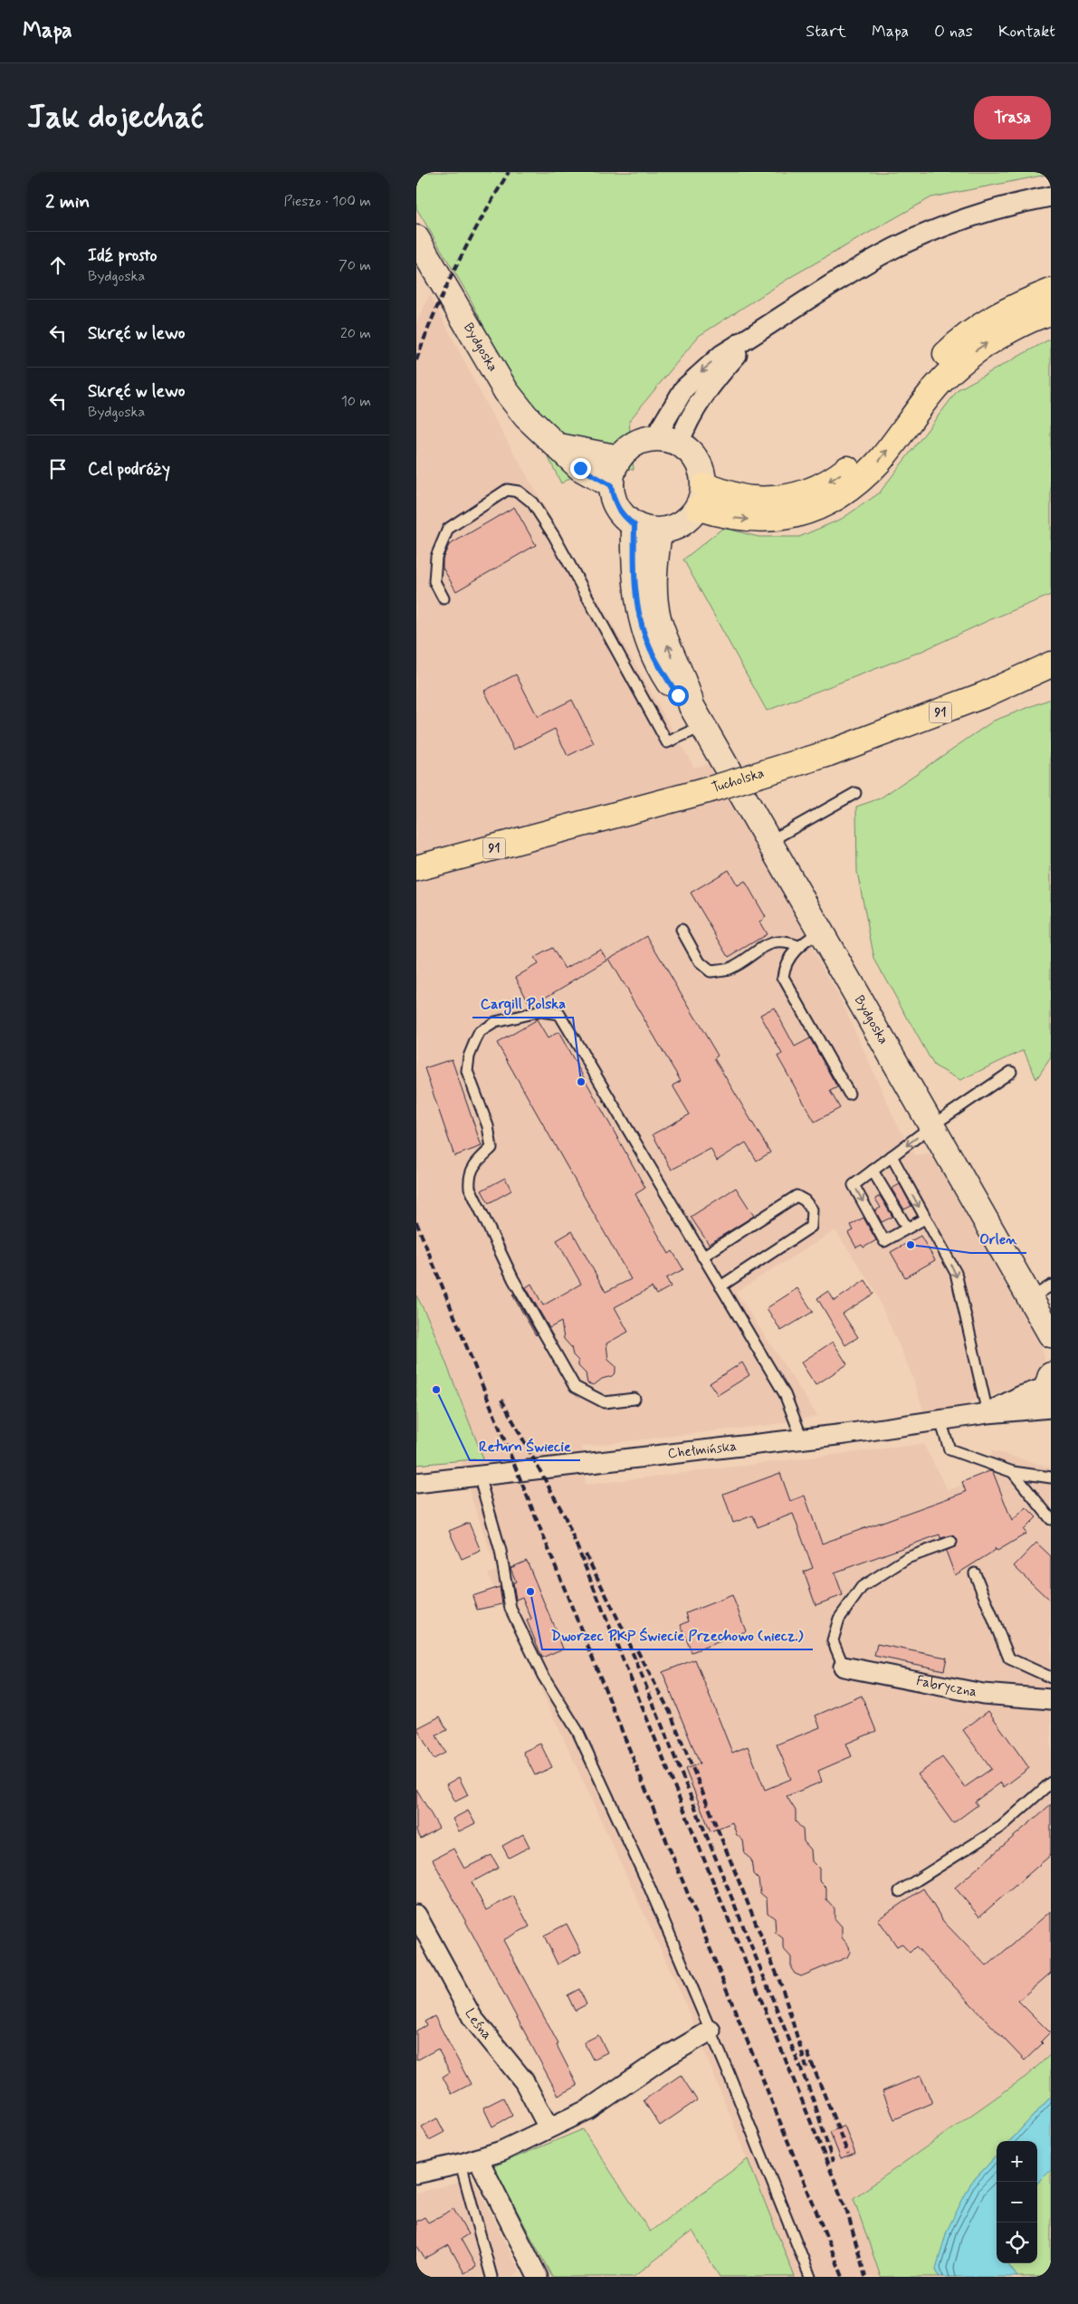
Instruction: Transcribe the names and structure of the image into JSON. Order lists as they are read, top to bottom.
{
  "streets": {
    "main road": ["91", "Tucholska"],
    "street": [
      "Bydgoska",
      "Chełmińska",
      "Fabryczna",
      "Leśna"
    ]
  },
  "places": [
    "Cargill Polska",
    "Orlen",
    "Return Świecie",
    "Dworzec PKP Świecie Przechowo (niecz.)"
  ],
  "page": {
    "header": "Mapa",
    "nav": [
      "Start",
      "Mapa",
      "O nas",
      "Kontakt"
    ],
    "buttons": "Trasa",
    "title": "Jak dojechać",
    "heading": ["2 min", "Pieszo · 100 m"],
    "list": [
      ["Idź prosto", "Bydgoska", "70 m"],
      ["Skręć w lewo", "20 m"],
      ["Skręć w lewo", "Bydgoska", "10 m"],
      "Cel podróży"
    ],
    "map_buttons": ["+", "−"]
  }
}
